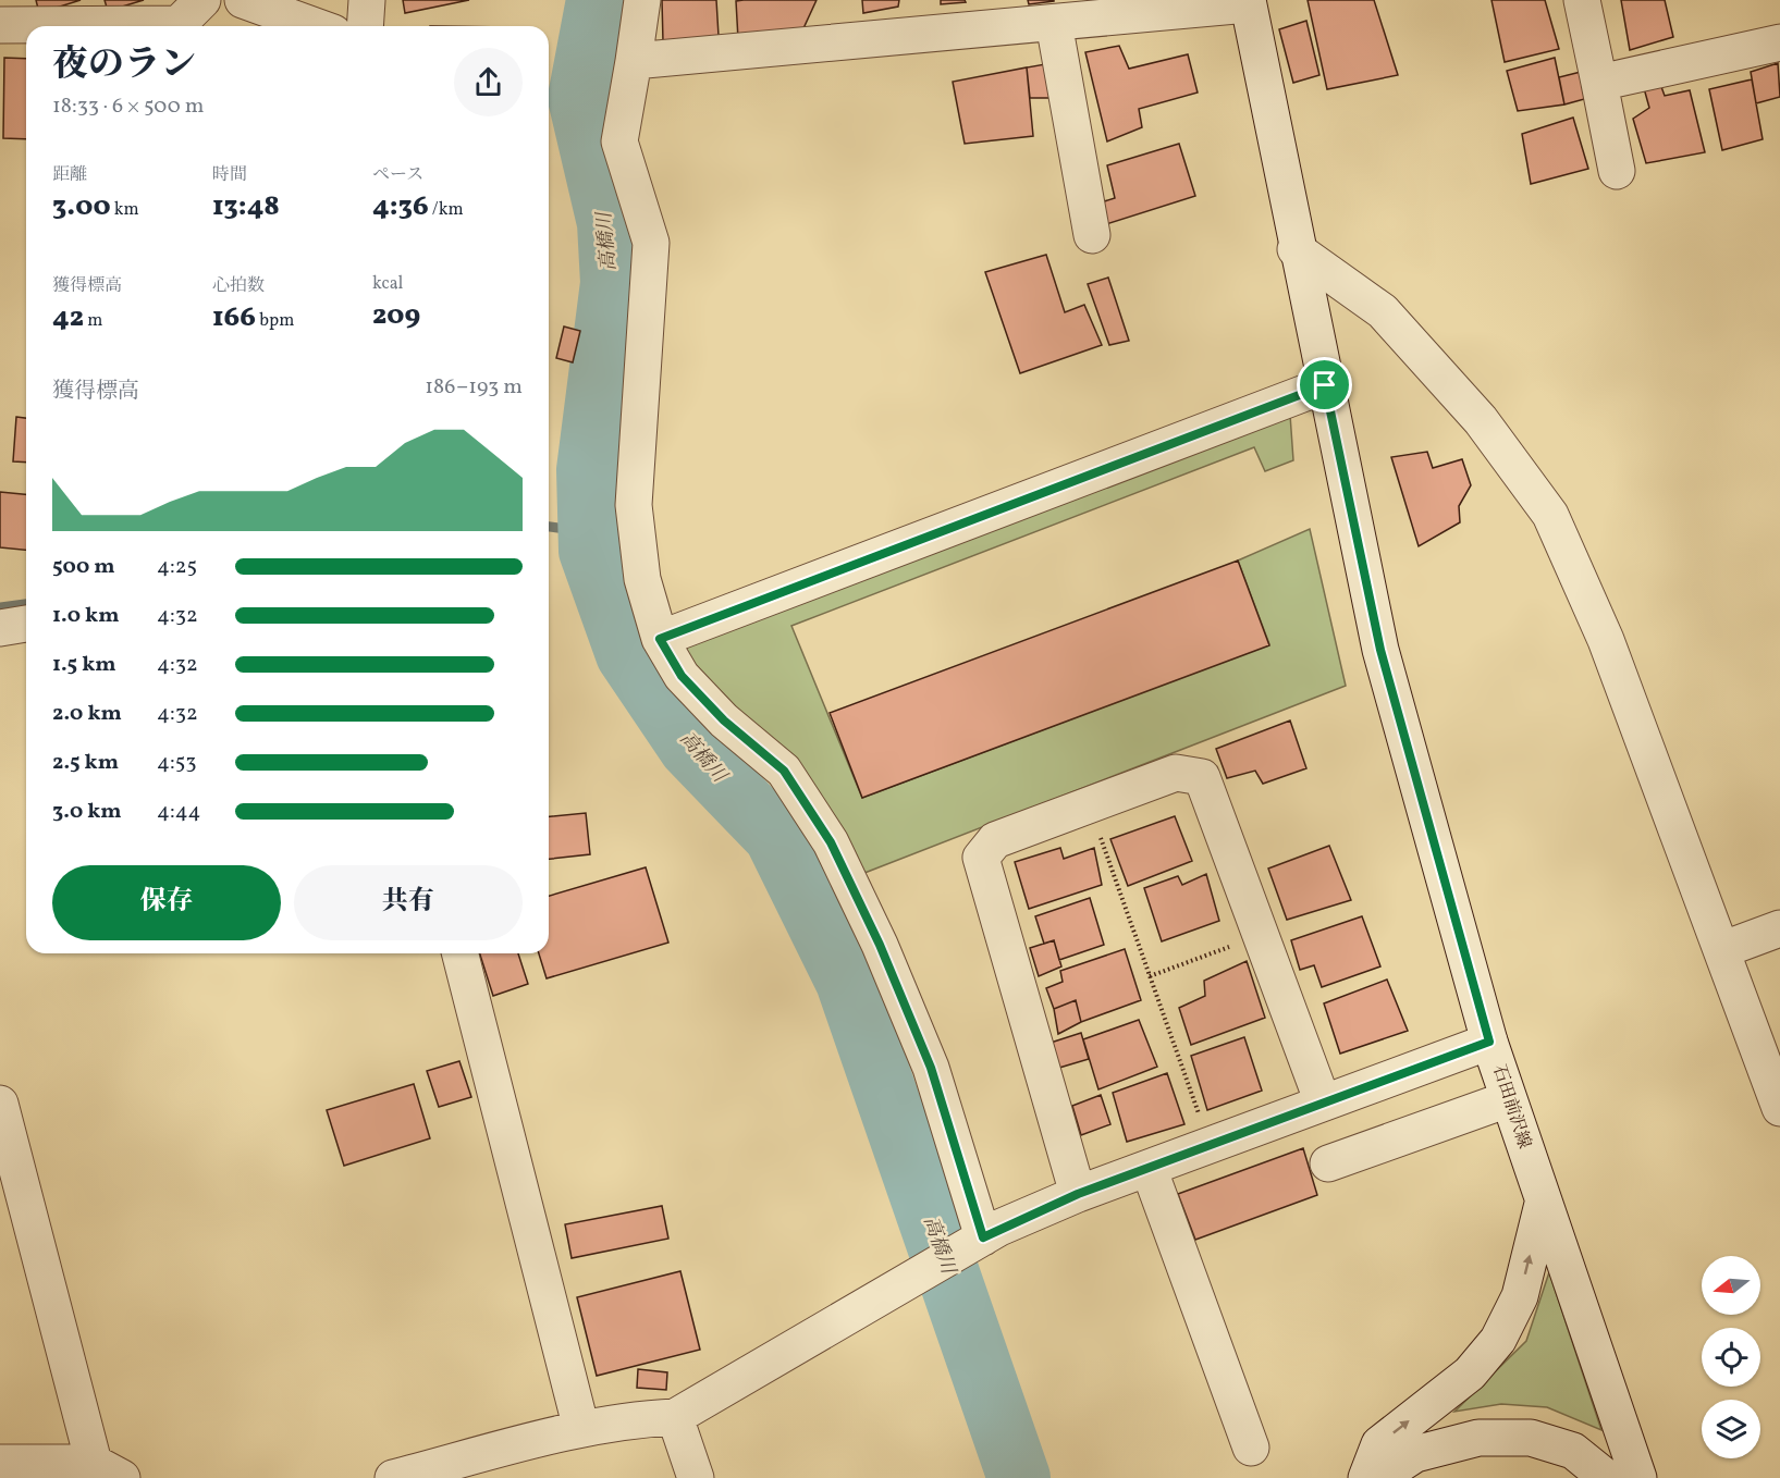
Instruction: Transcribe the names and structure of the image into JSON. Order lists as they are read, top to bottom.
{
  "streets": {
    "street": ["石田前沢線"]
  },
  "water": ["高橋川"],
  "north": "left",
  "page": {
    "heading": ["夜のラン", "18:33 · 6 × 500 m"],
    "stats": [
      ["距離", "3.00 km"],
      ["時間", "13:48"],
      ["ペース", "4:36 /km"],
      ["獲得標高", "42 m"],
      ["心拍数", "166 bpm"],
      ["kcal", "209"]
    ],
    "chart": ["獲得標高", "186–193 m"],
    "list": [
      {
        "name": "500 m",
        "note": "4:25"
      },
      {
        "name": "1.0 km",
        "note": "4:32"
      },
      {
        "name": "1.5 km",
        "note": "4:32"
      },
      {
        "name": "2.0 km",
        "note": "4:32"
      },
      {
        "name": "2.5 km",
        "note": "4:53"
      },
      {
        "name": "3.0 km",
        "note": "4:44"
      }
    ],
    "buttons": ["保存", "共有"]
  }
}
